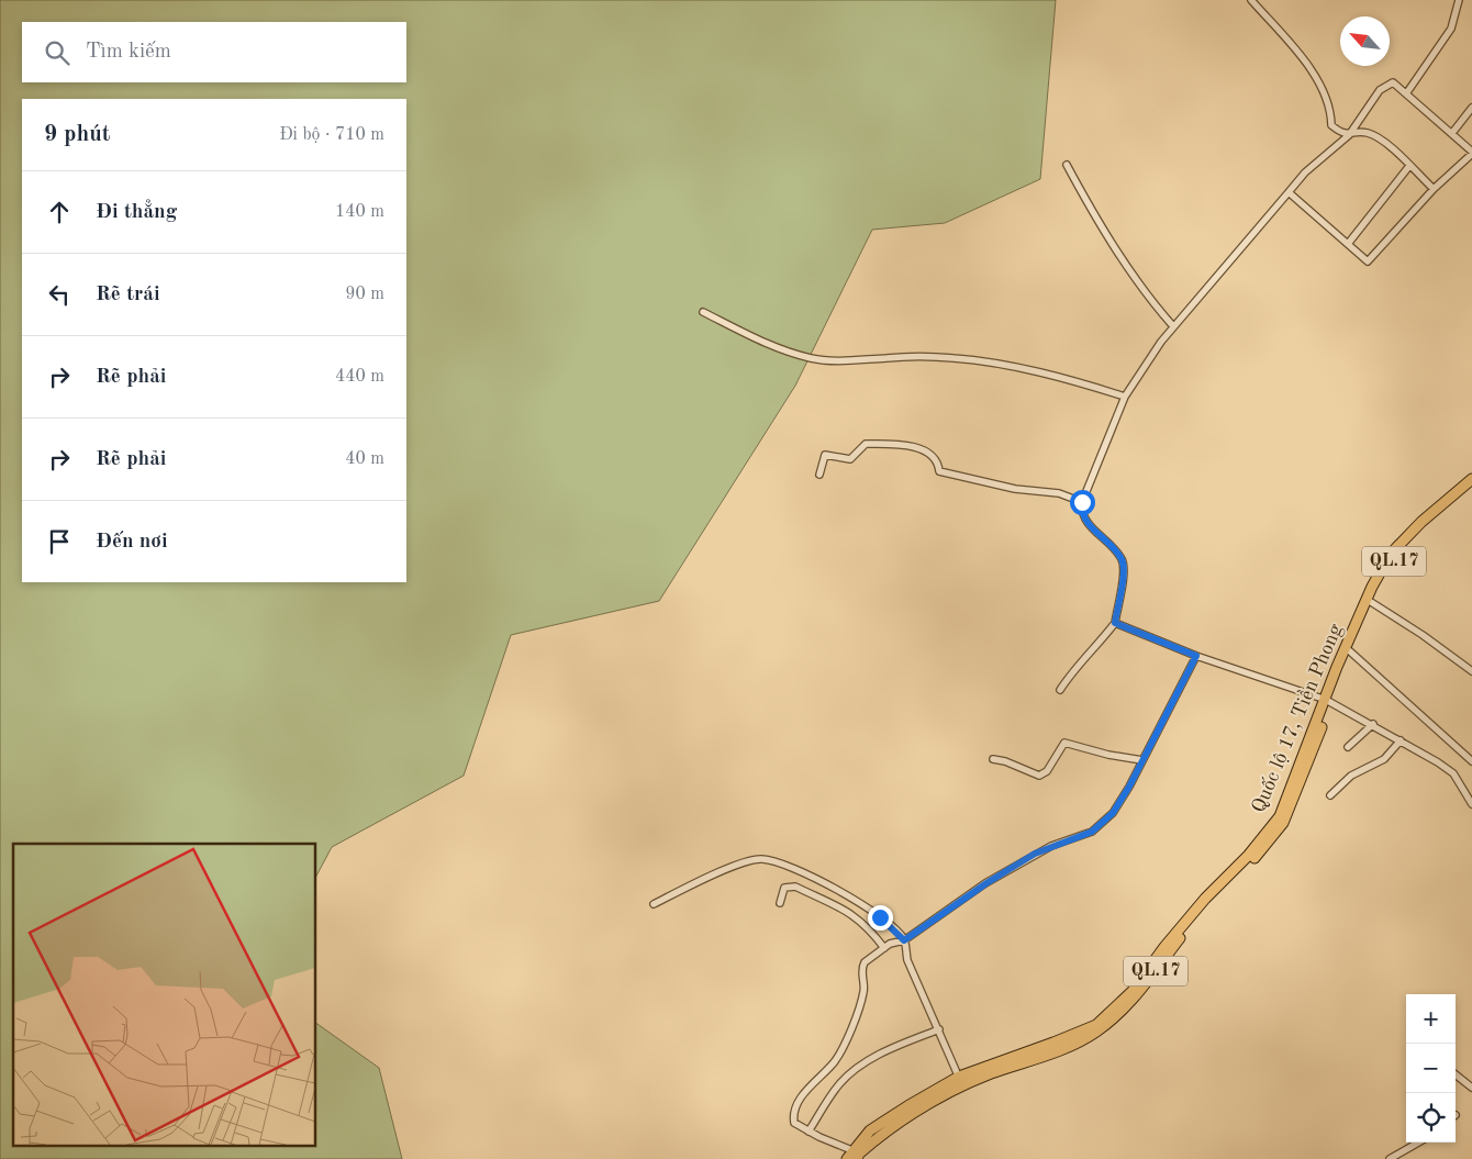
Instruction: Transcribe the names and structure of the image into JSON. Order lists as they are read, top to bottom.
{
  "streets": {
    "highway": ["QL.17", "Quốc lộ 17, Tiền Phong"]
  },
  "crossings": [
    ["QL.17", "Quốc lộ 17, Tiền Phong"]
  ],
  "north": "top left",
  "page": {
    "search": "Tìm kiếm",
    "heading": ["9 phút", "Đi bộ · 710 m"],
    "list": [
      ["Đi thẳng", "140 m"],
      ["Rẽ trái", "90 m"],
      ["Rẽ phải", "440 m"],
      ["Rẽ phải", "40 m"],
      "Đến nơi"
    ],
    "map_buttons": ["+", "−"]
  }
}
